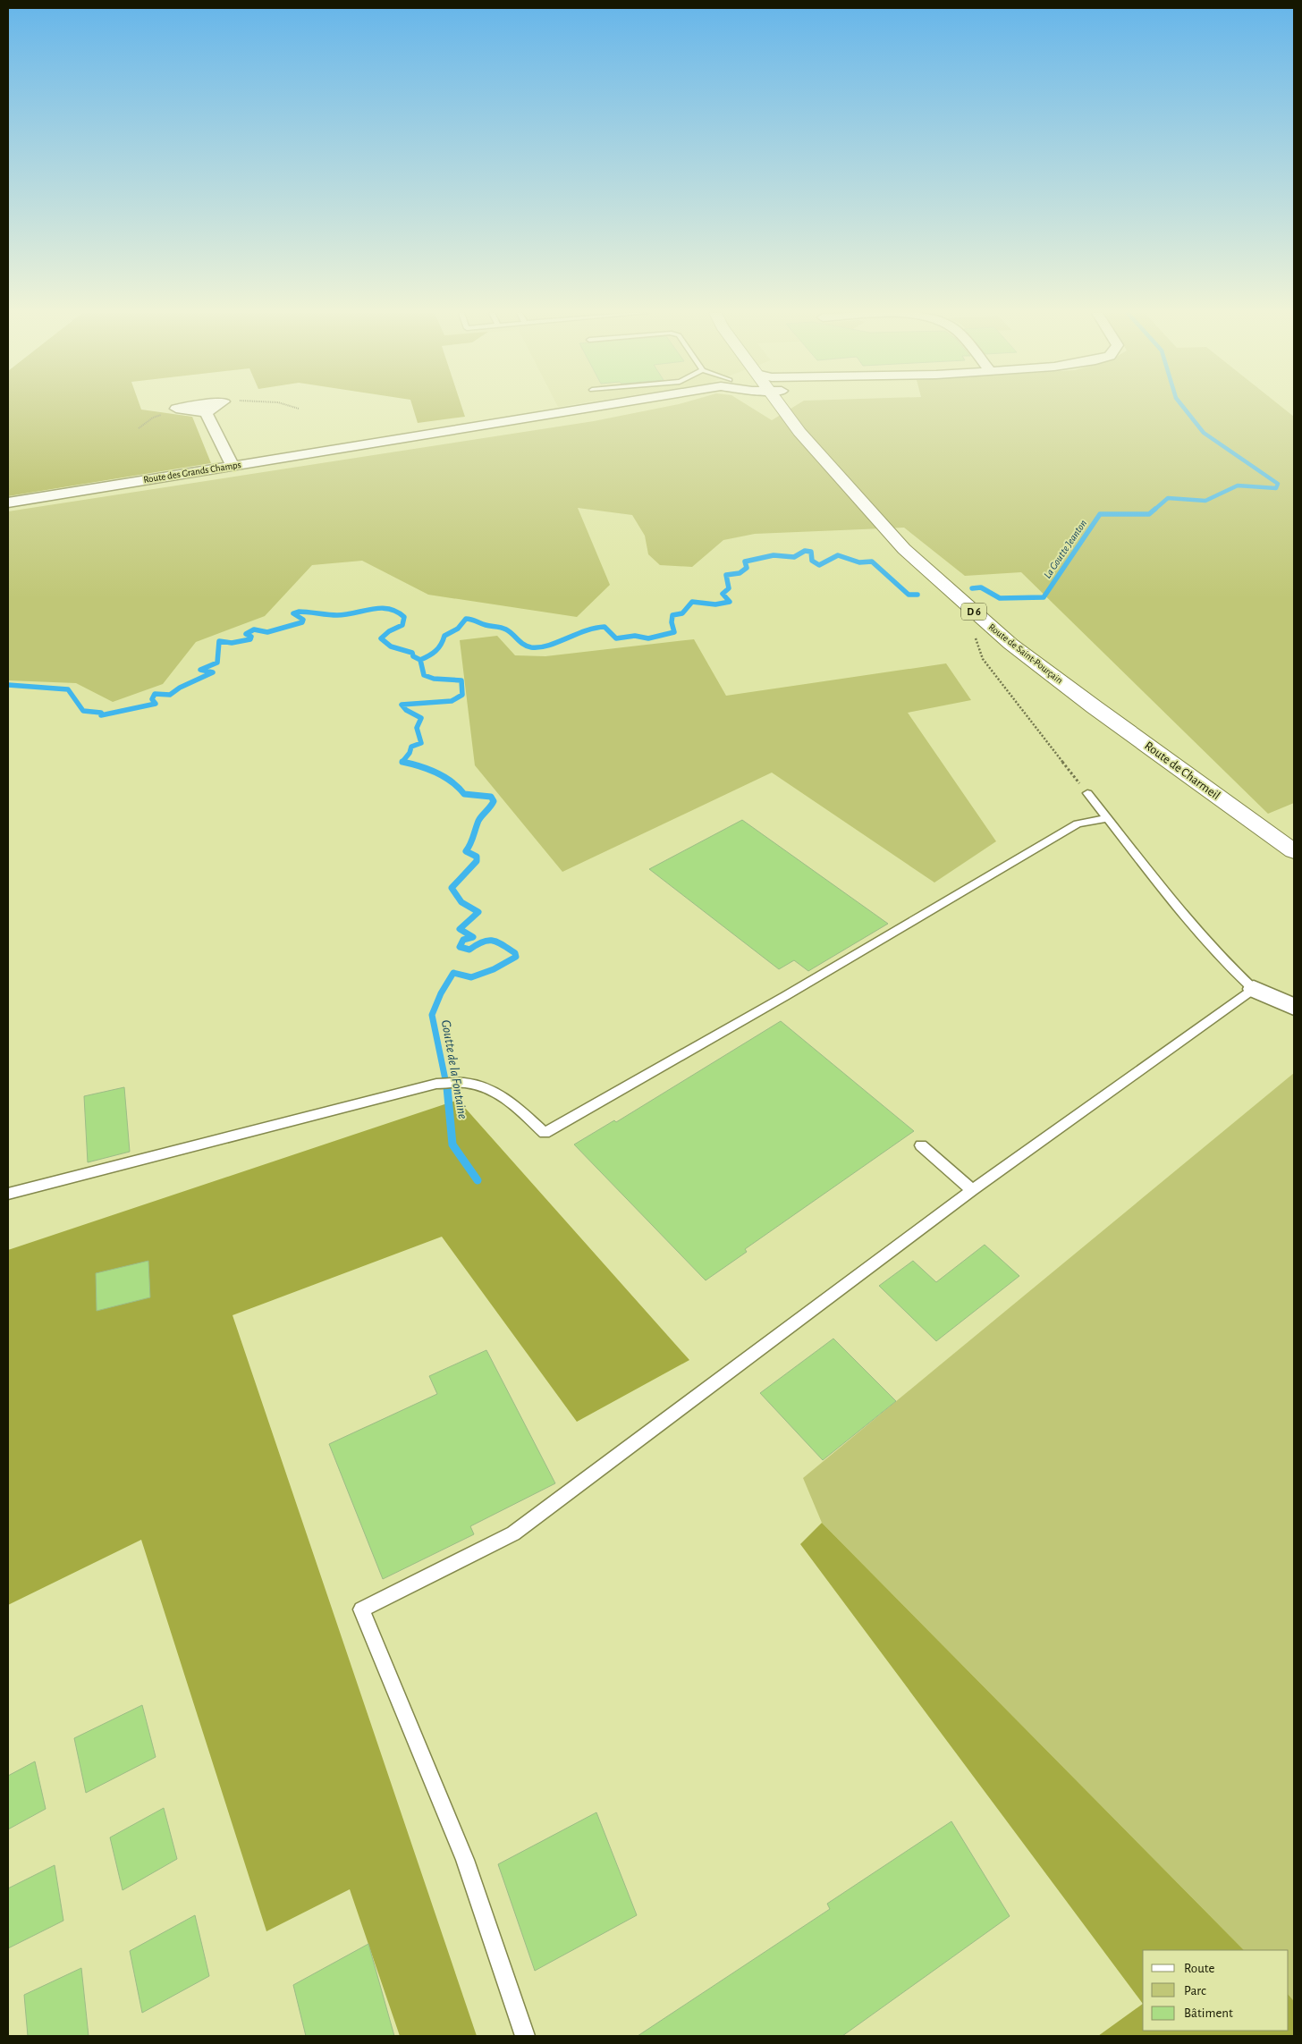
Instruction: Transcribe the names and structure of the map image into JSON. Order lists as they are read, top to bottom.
{
  "streets": {
    "main road": ["D 6", "Route de Saint-Pourçain", "Route de Charmeil"],
    "street": ["Route des Grands Champs"]
  },
  "crossings": [
    ["Route de Saint-Pourçain", "Route de Charmeil"]
  ],
  "water": ["La Goutte Jeanton", "Goutte de la Fontaine"],
  "legend": ["Route", "Parc", "Bâtiment"]
}
